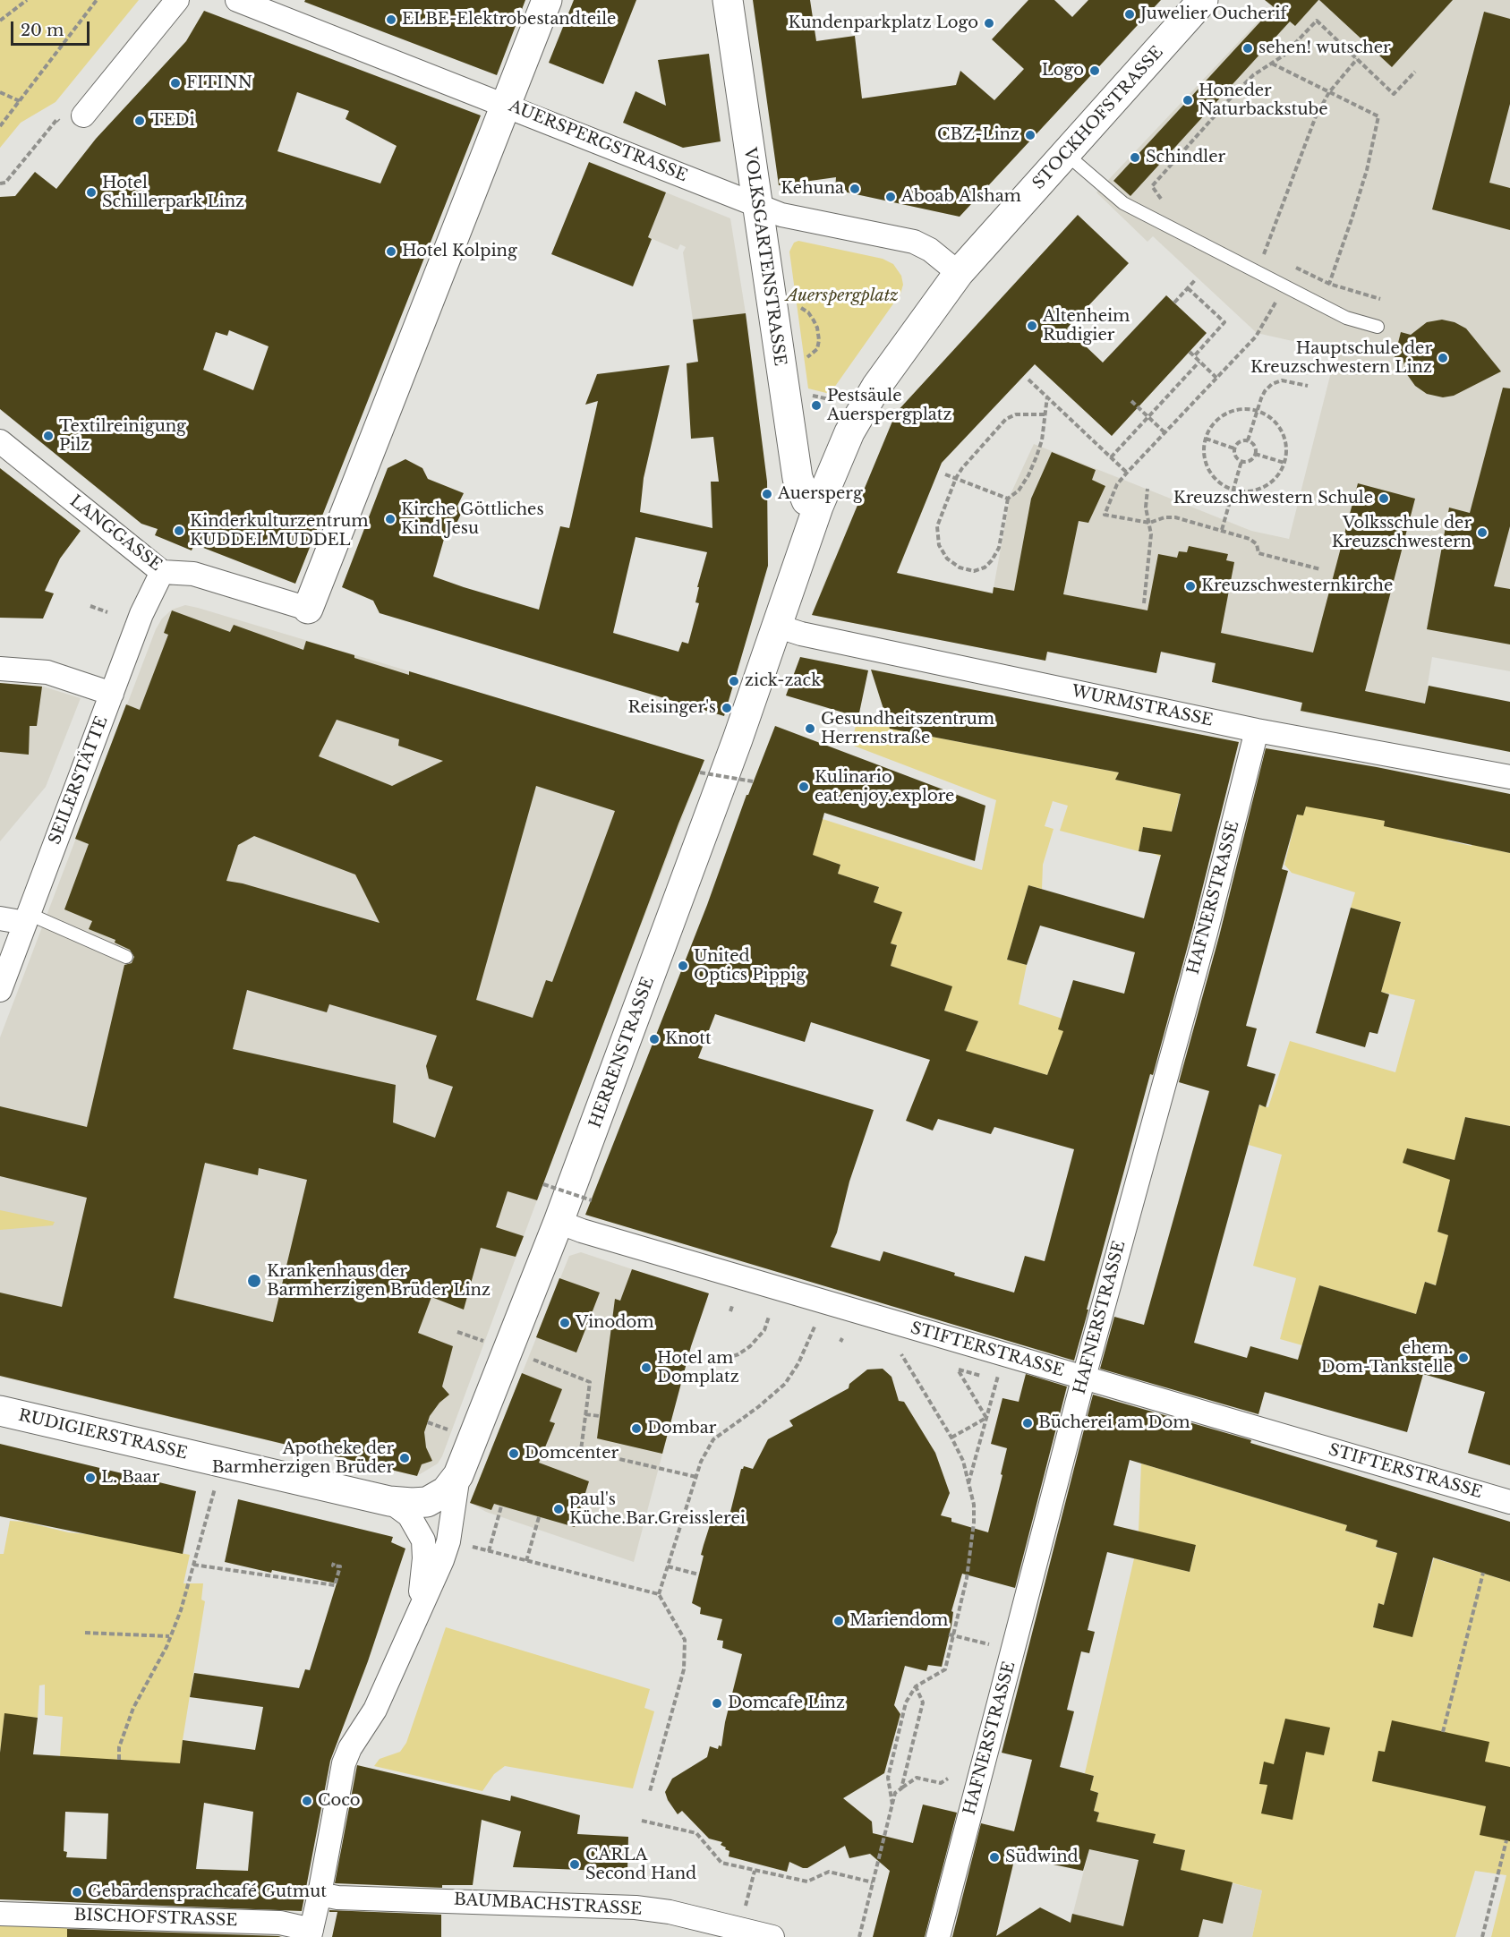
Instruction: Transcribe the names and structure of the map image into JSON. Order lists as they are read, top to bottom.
{
  "streets": {
    "street": [
      "STOCKHOFSTRASSE",
      "AUERSPERGSTRASSE",
      "VOLKSGARTENSTRASSE",
      "LANGGASSE",
      "WURMSTRASSE",
      "SEILERSTÄTTE",
      "HAFNERSTRASSE",
      "HERRENSTRASSE",
      "STIFTERSTRASSE",
      "RUDIGIERSTRASSE",
      "BAUMBACHSTRASSE",
      "BISCHOFSTRASSE"
    ]
  },
  "crossings": [
    ["STOCKHOFSTRASSE", "AUERSPERGSTRASSE"],
    ["STOCKHOFSTRASSE", "VOLKSGARTENSTRASSE"],
    ["STOCKHOFSTRASSE", "WURMSTRASSE"],
    ["STOCKHOFSTRASSE", "HERRENSTRASSE"],
    ["AUERSPERGSTRASSE", "VOLKSGARTENSTRASSE"],
    ["LANGGASSE", "SEILERSTÄTTE"],
    ["WURMSTRASSE", "HAFNERSTRASSE"],
    ["WURMSTRASSE", "HERRENSTRASSE"],
    ["HAFNERSTRASSE", "STIFTERSTRASSE"],
    ["HERRENSTRASSE", "STIFTERSTRASSE"],
    ["HERRENSTRASSE", "RUDIGIERSTRASSE"],
    ["HERRENSTRASSE", "BAUMBACHSTRASSE"],
    ["HERRENSTRASSE", "BISCHOFSTRASSE"]
  ],
  "parks": ["Auerspergplatz"],
  "places": [
    "Juwelier Oucherif",
    "ELBE-Elektrobestandteile",
    "Kundenparkplatz Logo",
    "sehen! wutscher",
    "Logo",
    "FITINN",
    "Honeder Naturbackstube",
    "TEDi",
    "CBZ-Linz",
    "Schindler",
    "Kehuna",
    "Hotel Schillerpark Linz",
    "Aboab Alsham",
    "Hotel Kolping",
    "Altenheim Rudigier",
    "Hauptschule der Kreuzschwestern Linz",
    "Pestsäule Auerspergplatz",
    "Textilreinigung Pilz",
    "Auersperg",
    "Kreuzschwestern Schule",
    "Kirche Göttliches Kind Jesu",
    "Kinderkulturzentrum KUDDELMUDDEL",
    "Volksschule der Kreuzschwestern",
    "Kreuzschwesternkirche",
    "zick-zack",
    "Reisinger's",
    "Gesundheitszentrum Herrenstraße",
    "Kulinario eat.enjoy.explore",
    "United Optics Pippig",
    "Knott",
    "Krankenhaus der Barmherzigen Brüder Linz",
    "Vinodom",
    "ehem. Dom-Tankstelle",
    "Hotel am Domplatz",
    "Bücherei am Dom",
    "Dombar",
    "Domcenter",
    "Apotheke der Barmherzigen Brüder",
    "L. Baar",
    "paul's Küche.Bar.Greisslerei",
    "Mariendom",
    "Domcafe Linz",
    "Coco",
    "Südwind",
    "CARLA Second Hand",
    "Gebärdensprachcafé Gutmut"
  ],
  "scale_bar": "20 m"
}
